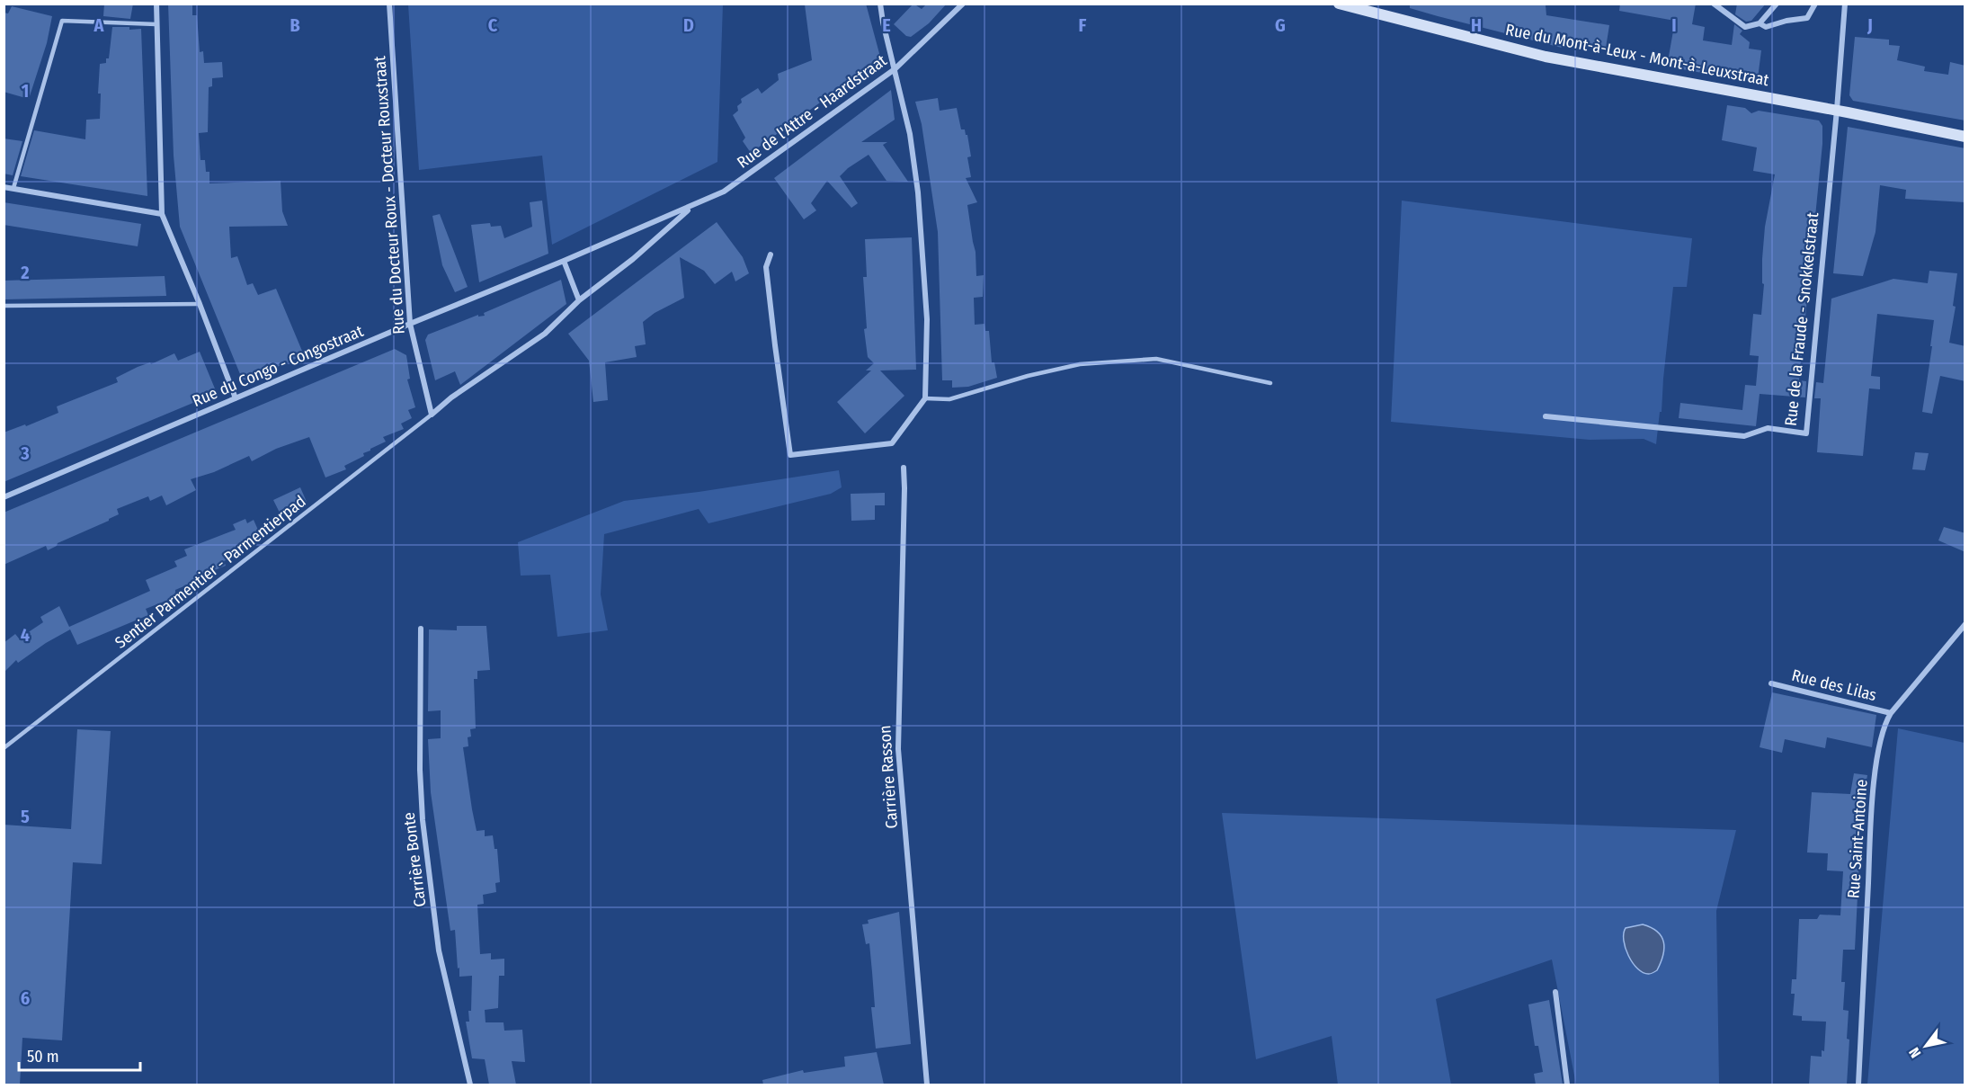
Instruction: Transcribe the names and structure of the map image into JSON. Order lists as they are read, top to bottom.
{
  "streets": {
    "main road": ["Rue du Mont-à-Leux - Mont-à-Leuxstraat"],
    "street": [
      "Rue de l'Attre - Haardstraat",
      "Rue du Docteur Roux - Docteur Rouxstraat",
      "Rue de la Fraude - Snokkelstraat",
      "Rue du Congo - Congostraat",
      "Rue des Lilas",
      "Carrière Rasson",
      "Rue Saint-Antoine",
      "Carrière Bonte"
    ],
    "lane": ["Sentier Parmentier - Parmentierpad"]
  },
  "crossings": [
    ["Rue du Mont-à-Leux - Mont-à-Leuxstraat", "Rue de la Fraude - Snokkelstraat"],
    ["Rue de l'Attre - Haardstraat", "Rue du Docteur Roux - Docteur Rouxstraat"],
    ["Rue de l'Attre - Haardstraat", "Rue du Congo - Congostraat"],
    ["Rue de l'Attre - Haardstraat", "Sentier Parmentier - Parmentierpad"],
    ["Rue du Docteur Roux - Docteur Rouxstraat", "Rue du Congo - Congostraat"],
    ["Rue du Docteur Roux - Docteur Rouxstraat", "Sentier Parmentier - Parmentierpad"],
    ["Rue des Lilas", "Rue Saint-Antoine"]
  ],
  "scale_bar": "50 m",
  "north": "bottom left",
  "grid": {
    "columns": [
      "A",
      "B",
      "C",
      "D",
      "E",
      "F",
      "G",
      "H",
      "I",
      "J"
    ],
    "rows": [
      "1",
      "2",
      "3",
      "4",
      "5",
      "6"
    ]
  }
}
